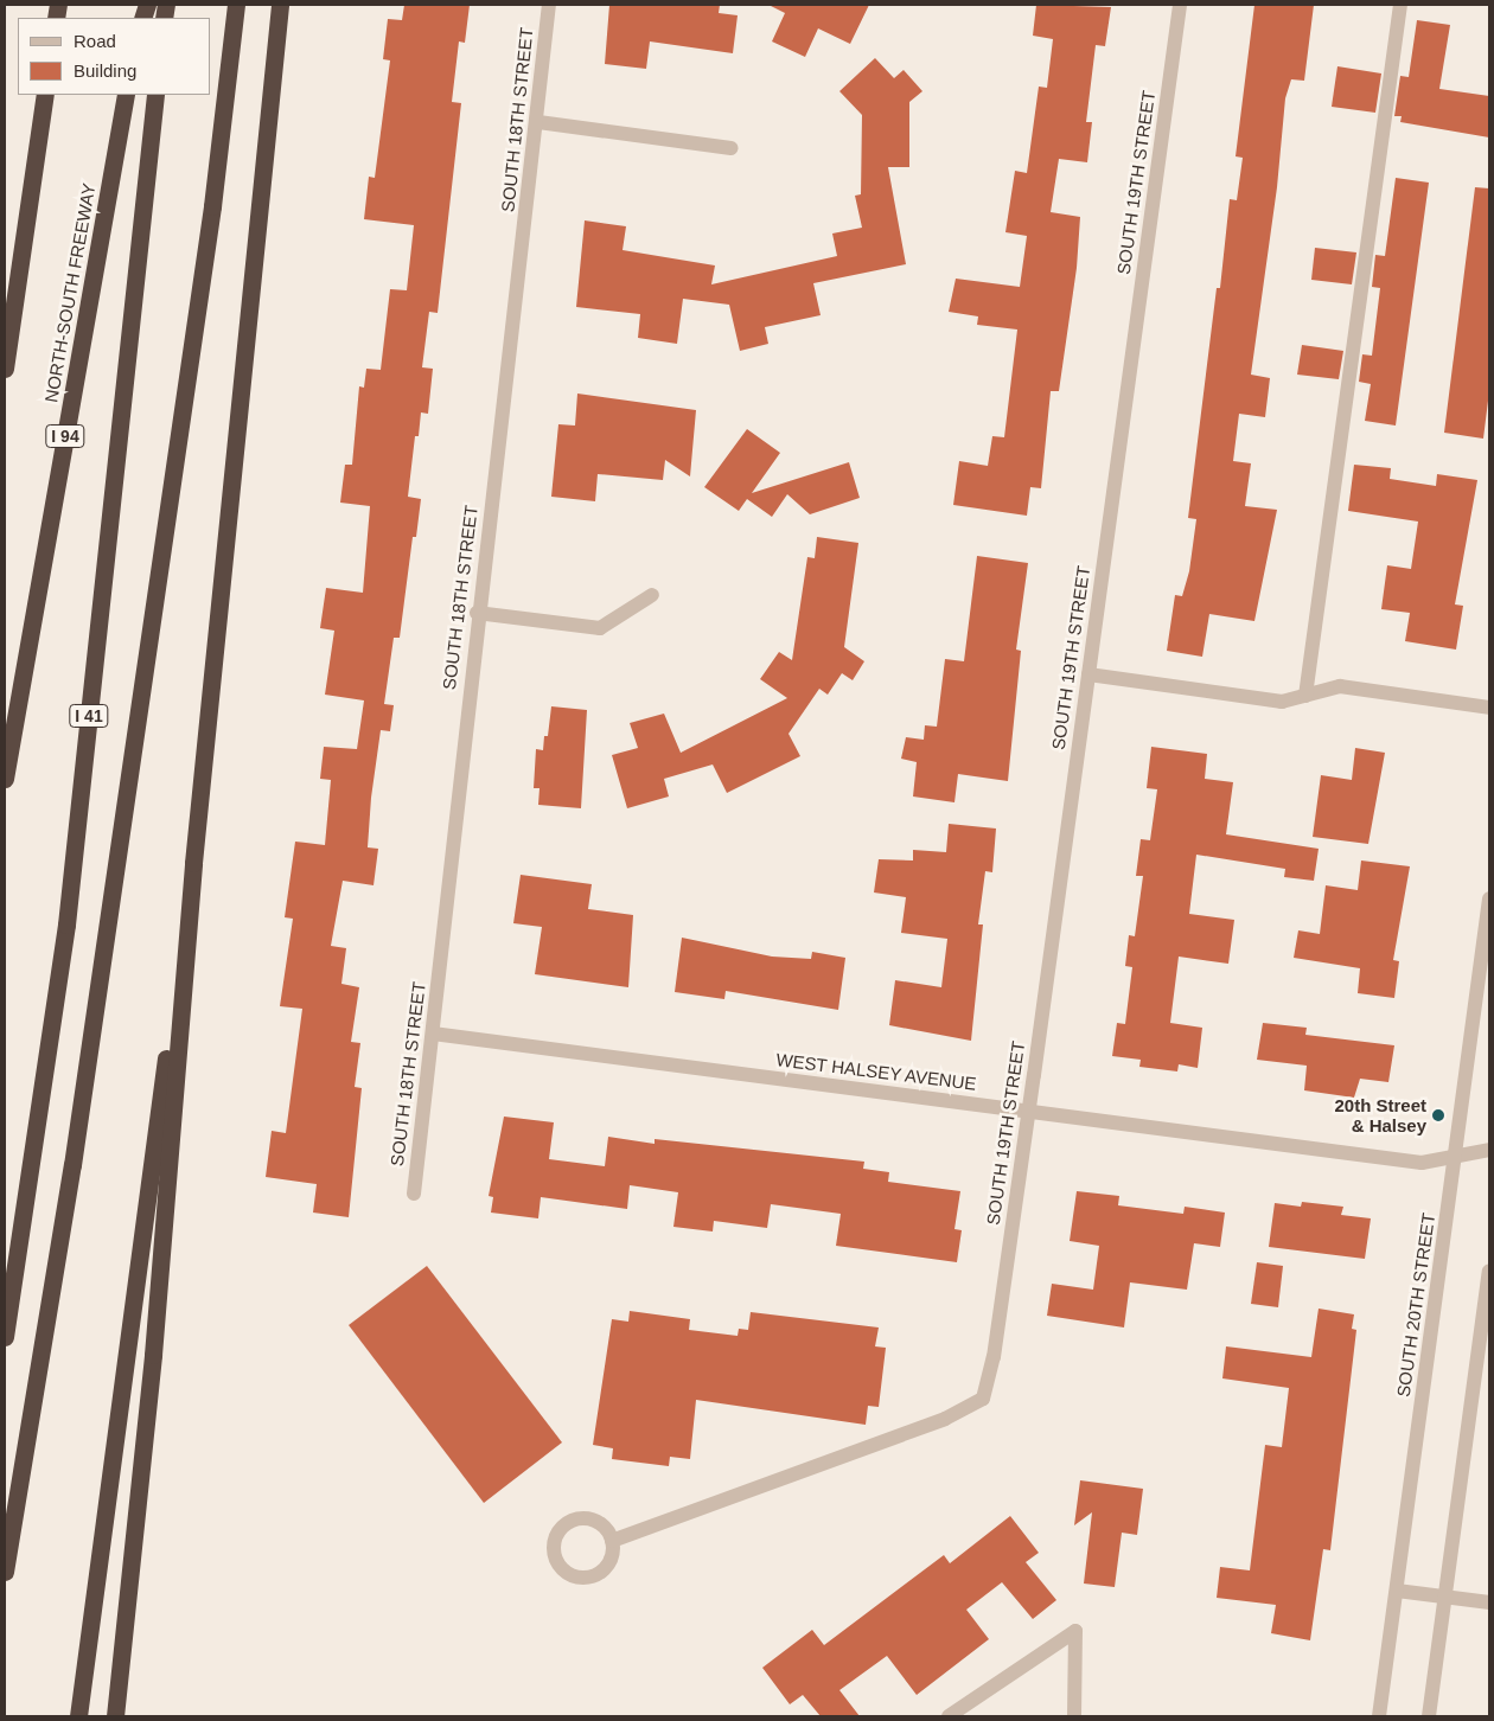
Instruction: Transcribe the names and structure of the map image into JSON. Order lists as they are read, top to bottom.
{
  "streets": {
    "highway": ["NORTH-SOUTH FREEWAY", "I 94", "I 41"],
    "street": [
      "SOUTH 18TH STREET",
      "SOUTH 19TH STREET",
      "WEST HALSEY AVENUE",
      "SOUTH 20TH STREET"
    ]
  },
  "crossings": [
    ["SOUTH 18TH STREET", "WEST HALSEY AVENUE"],
    ["SOUTH 19TH STREET", "WEST HALSEY AVENUE"],
    ["WEST HALSEY AVENUE", "SOUTH 20TH STREET"]
  ],
  "places": ["20th Street & Halsey"],
  "legend": ["Road", "Building"]
}
